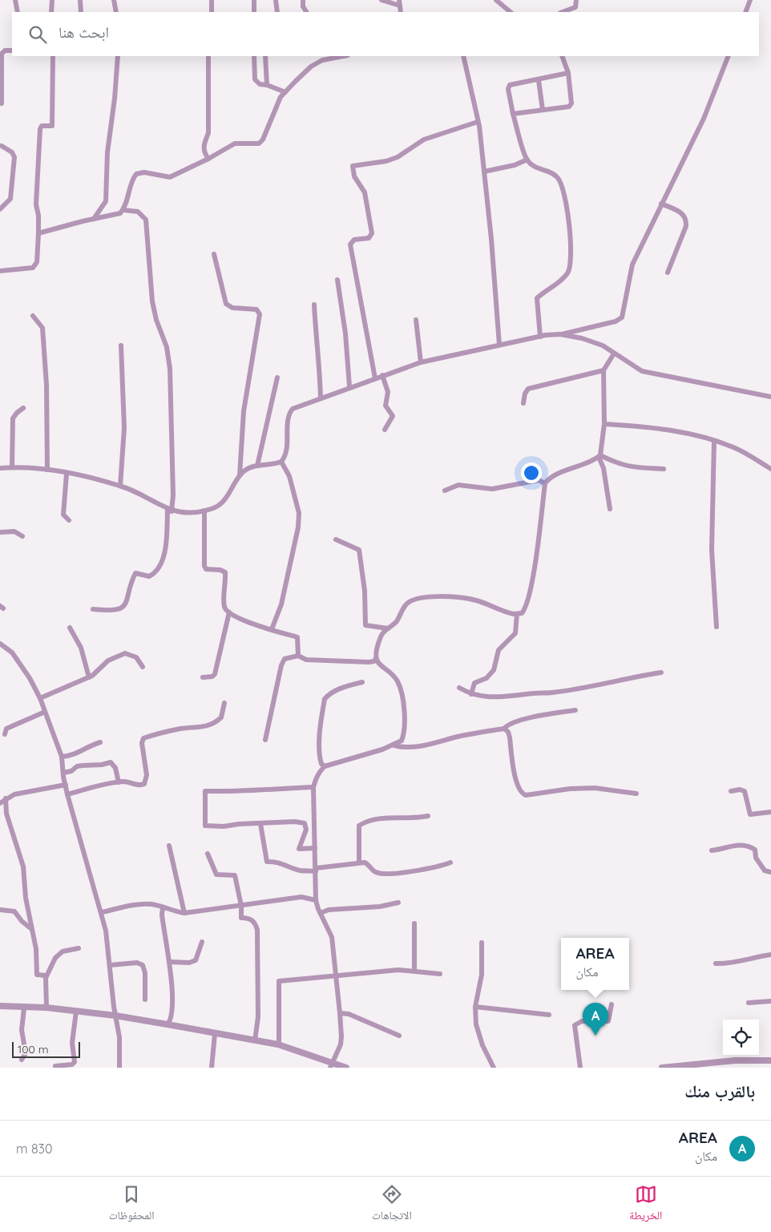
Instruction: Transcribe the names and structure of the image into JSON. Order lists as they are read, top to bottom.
{
  "scale_bar": "100 m",
  "page": {
    "search": "ابحث هنا",
    "popup": ["AREA", "مكان"],
    "pins": "A",
    "scale": "100 m",
    "heading": "بالقرب منك",
    "list": [
      {
        "mark": "A",
        "name": "AREA",
        "note": "مكان",
        "value": "830 m"
      }
    ],
    "nav": ["الخريطة", "الاتجاهات", "المحفوظات"]
  }
}
